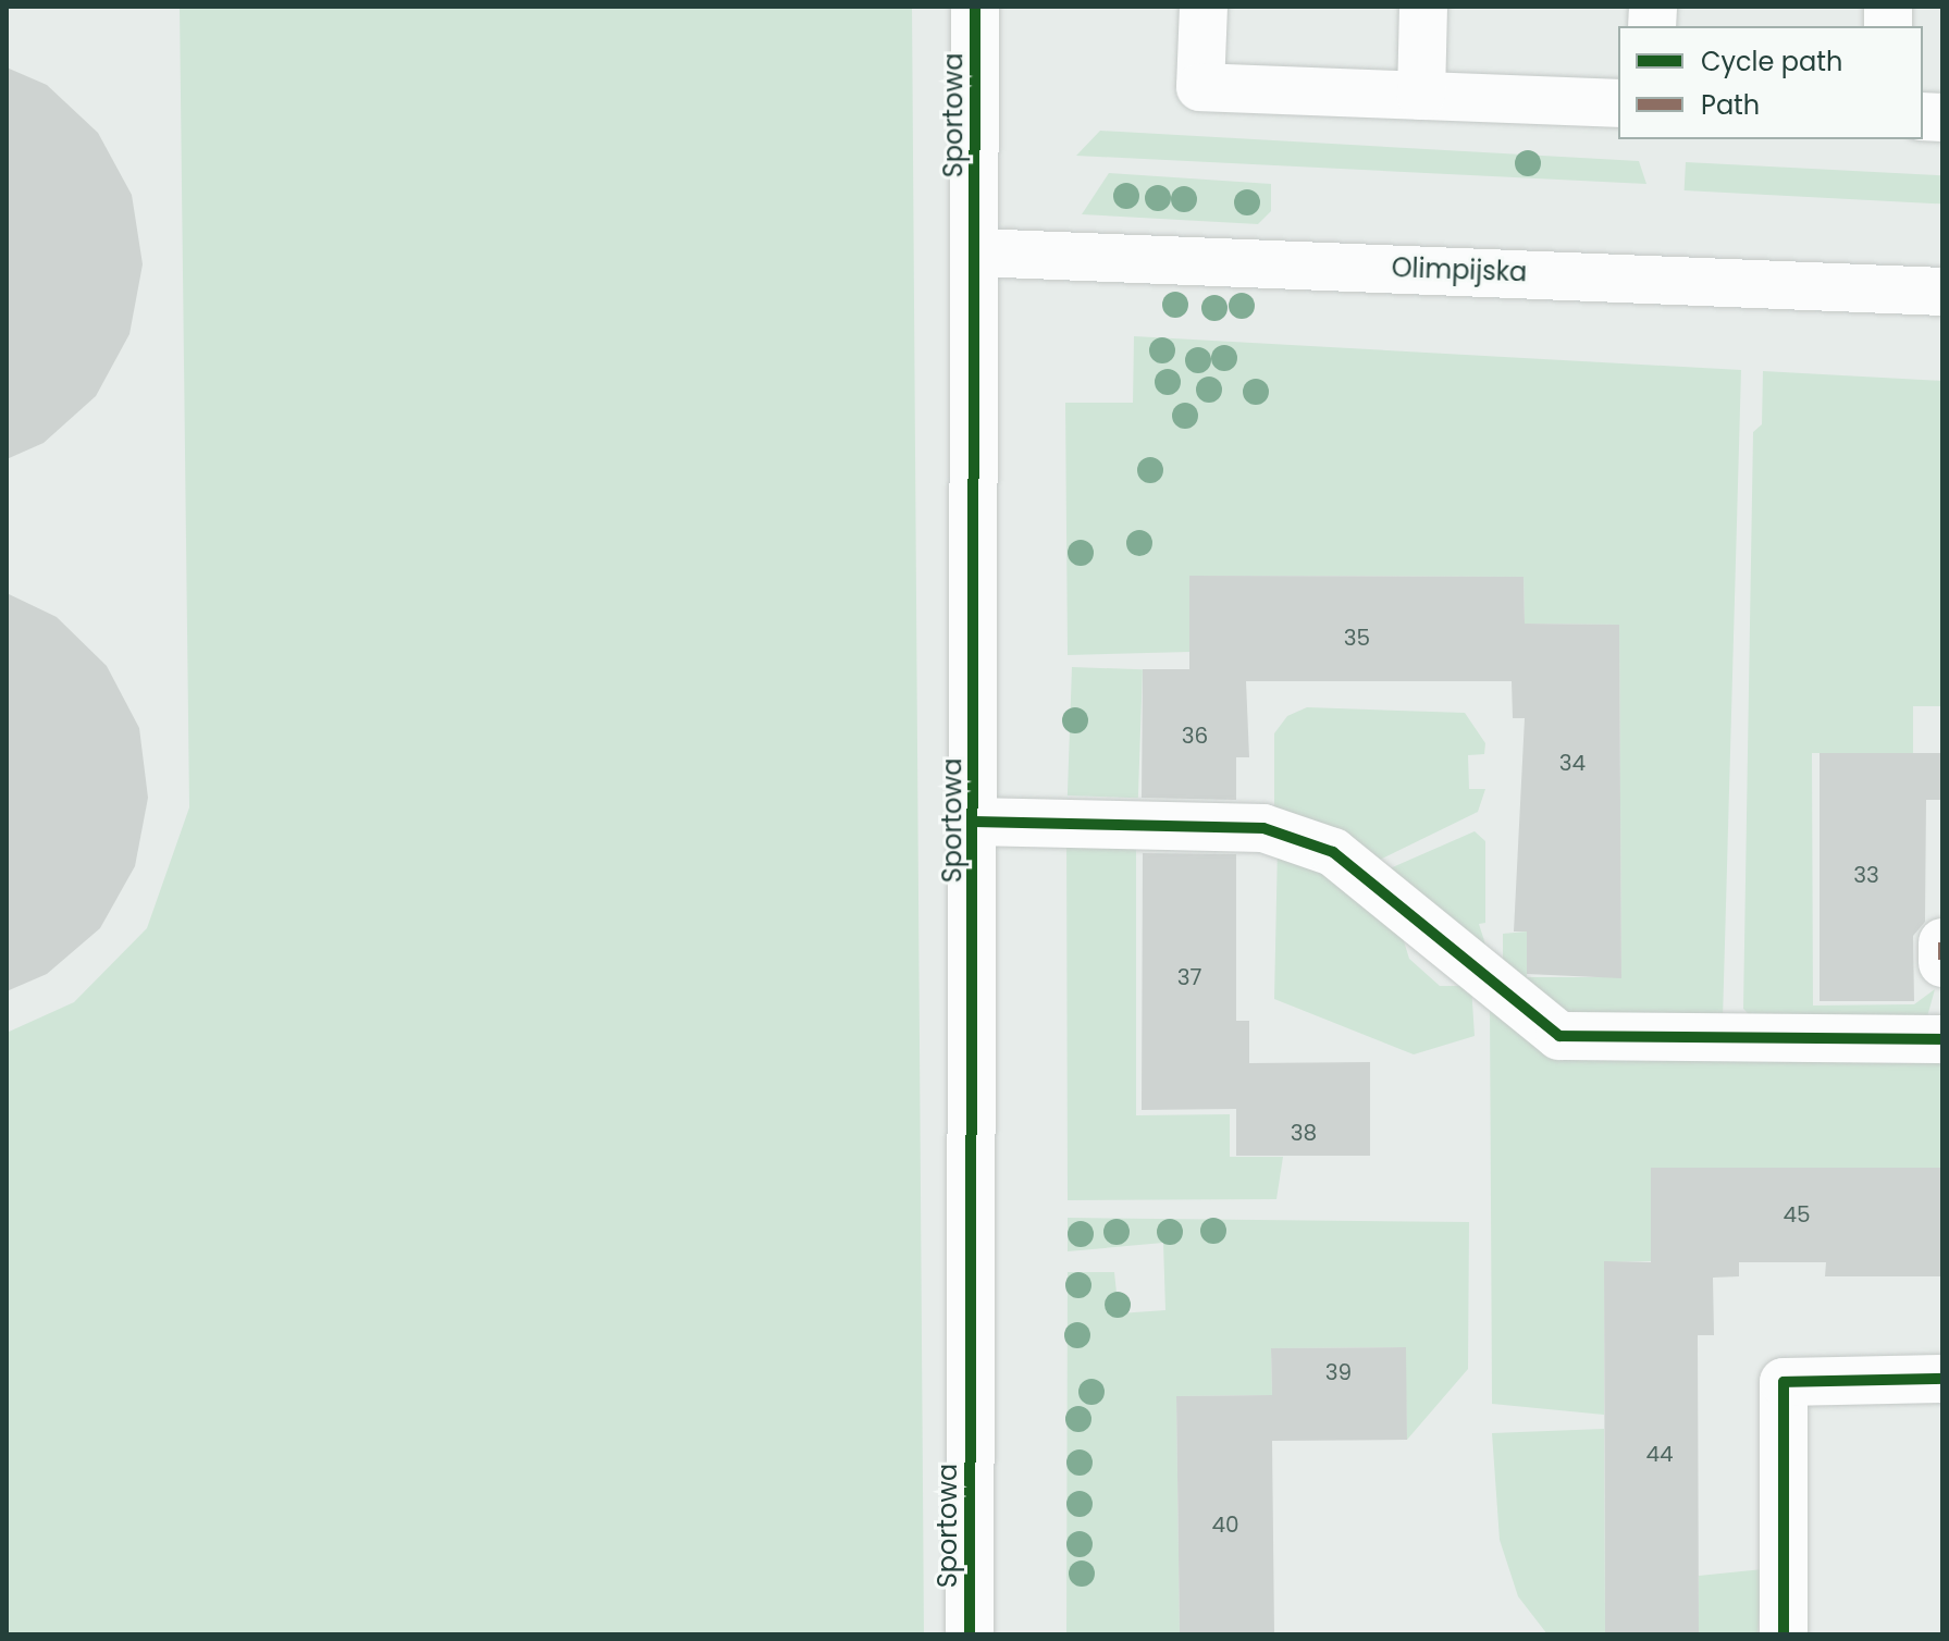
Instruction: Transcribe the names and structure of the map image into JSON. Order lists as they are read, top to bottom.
{
  "streets": {
    "street": ["Sportowa", "Olimpijska"]
  },
  "crossings": [
    ["Sportowa", "Olimpijska"]
  ],
  "house_numbers": [
    "35",
    "36",
    "34",
    "33",
    "37",
    "38",
    "45",
    "39",
    "44",
    "40"
  ],
  "legend": ["Cycle path", "Path"]
}
